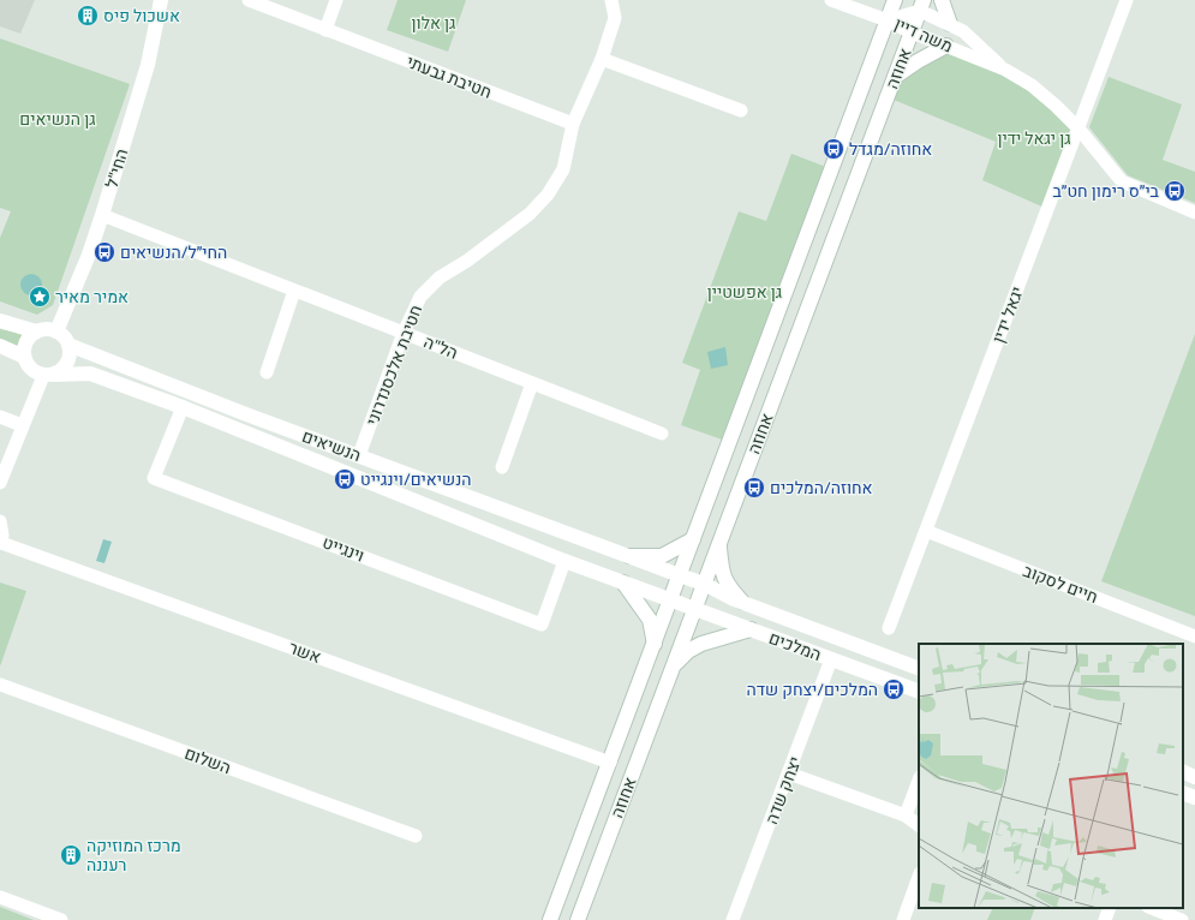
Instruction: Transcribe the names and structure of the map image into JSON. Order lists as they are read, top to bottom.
{
  "streets": {
    "street": [
      "משה דיין",
      "אחוזה",
      "חטיבת גבעתי",
      "החי\"ל",
      "יגאל ידין",
      "הל\"ה",
      "חטיבת אלכסנדרוני",
      "הנשיאים",
      "וינגייט",
      "חיים לסקוב",
      "המלכים",
      "אשר",
      "השלום",
      "יצחק שדה"
    ]
  },
  "crossings": [
    ["משה דיין", "אחוזה"],
    ["משה דיין", "יגאל ידין"],
    ["אחוזה", "הנשיאים"],
    ["אחוזה", "המלכים"],
    ["אחוזה", "אשר"],
    ["חטיבת גבעתי", "חטיבת אלכסנדרוני"],
    ["החי\"ל", "הל\"ה"],
    ["החי\"ל", "הנשיאים"],
    ["יגאל ידין", "חיים לסקוב"],
    ["הל\"ה", "חטיבת אלכסנדרוני"],
    ["חטיבת אלכסנדרוני", "הנשיאים"],
    ["הנשיאים", "וינגייט"],
    ["הנשיאים", "המלכים"],
    ["המלכים", "יצחק שדה"]
  ],
  "parks": [
    "גן אלון",
    "גן הנשיאים",
    "גן יגאל ידין",
    "גן אפשטיין"
  ],
  "places": {
    "building": ["אשכול פיס", "מרכז המוזיקה רעננה"],
    "bus stop": [
      "אחוזה/מגדל",
      "בי״ס רימון חט״ב",
      "החי״ל/הנשיאים",
      "הנשיאים/וינגייט",
      "אחוזה/המלכים",
      "המלכים/יצחק שדה"
    ],
    "place": ["אמיר מאיר"]
  }
}
